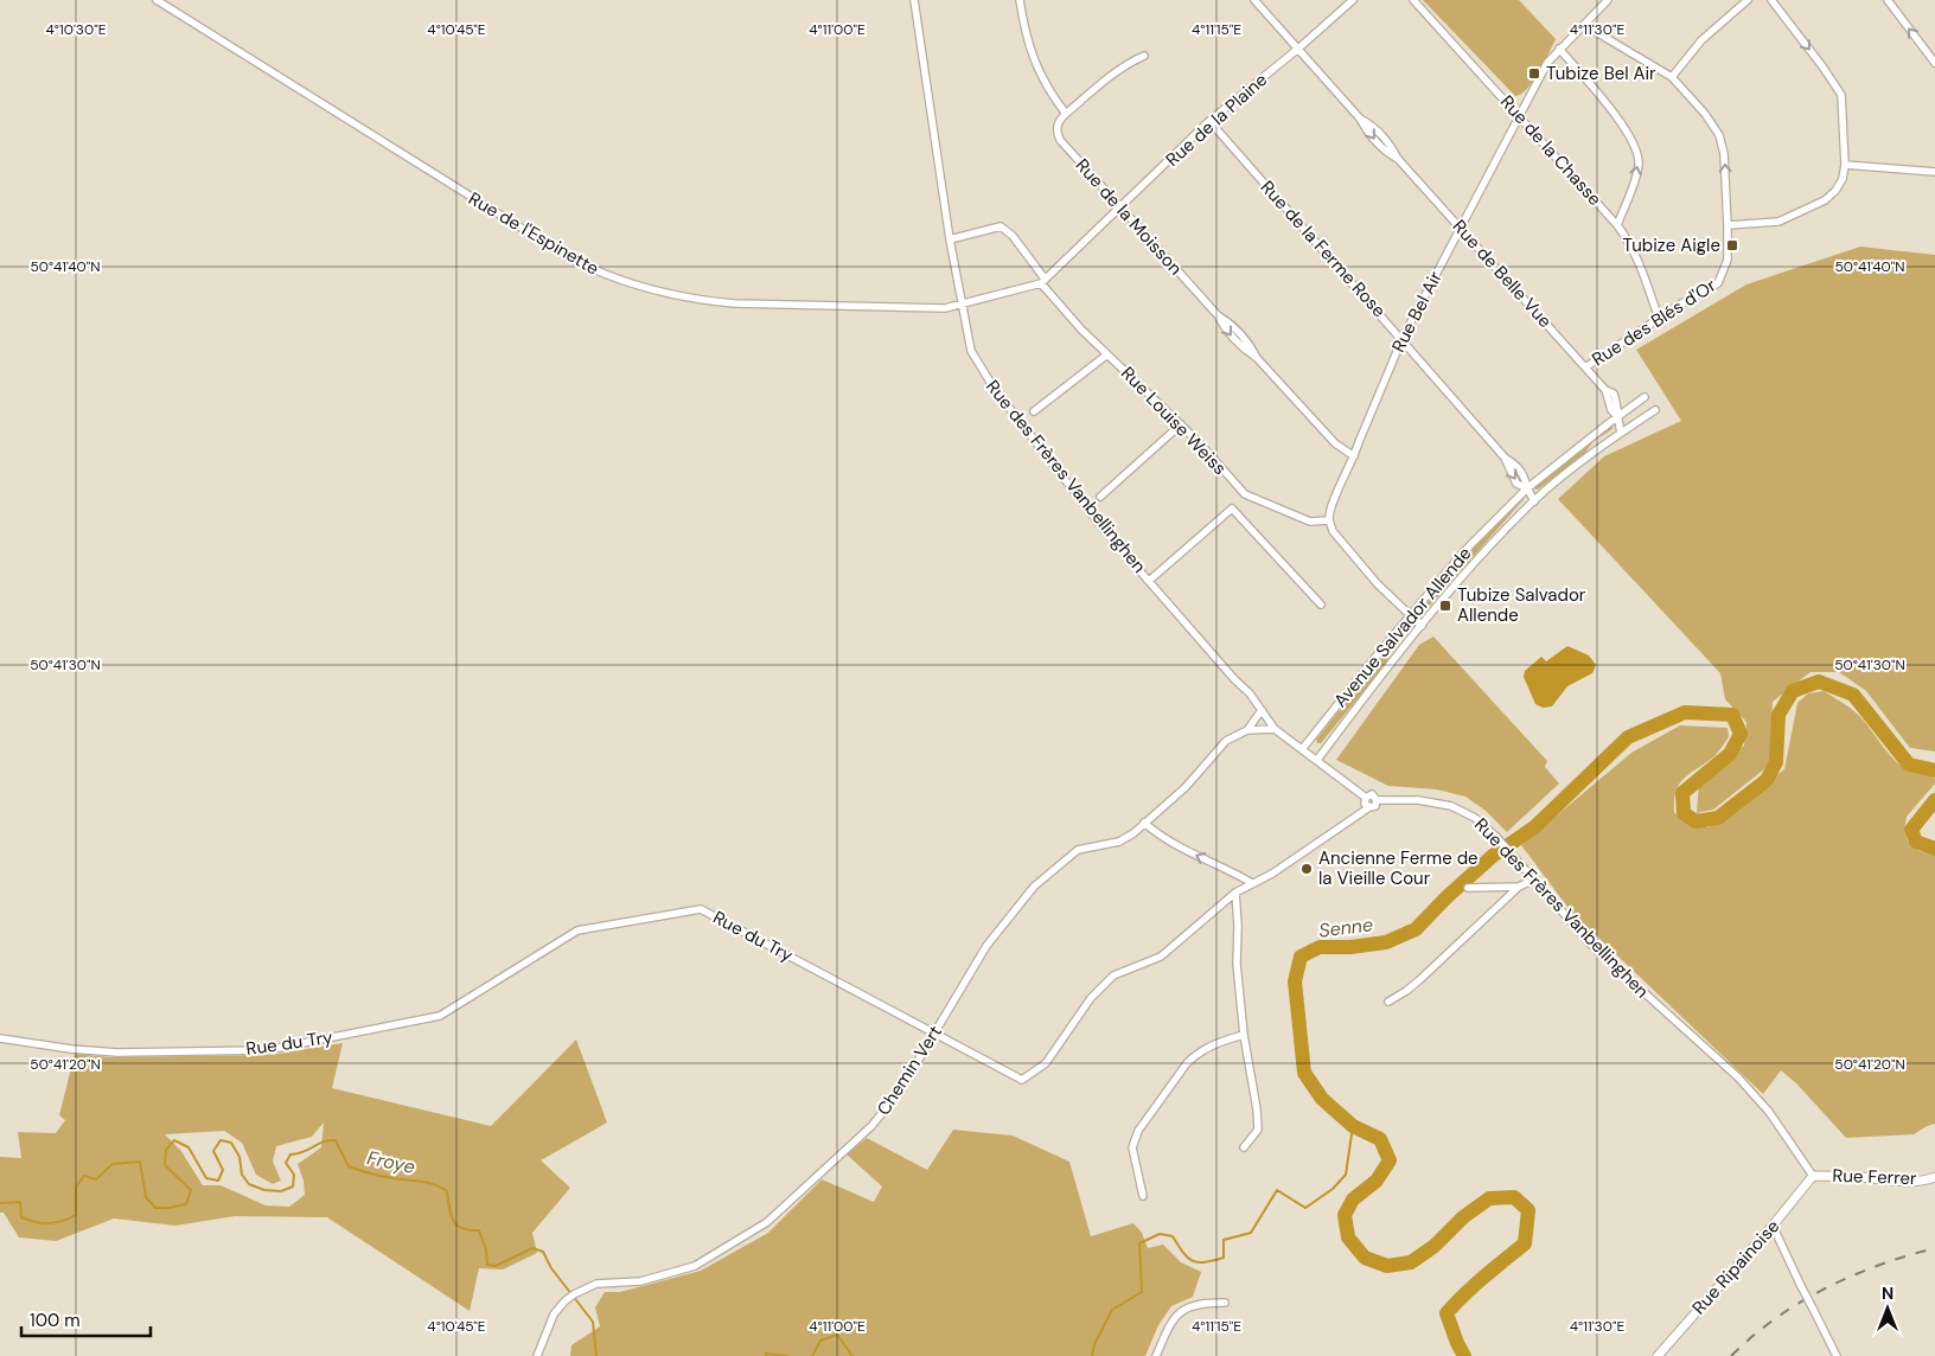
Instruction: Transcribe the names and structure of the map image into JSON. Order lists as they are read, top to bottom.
{
  "streets": {
    "street": [
      "Rue de la Plaine",
      "Rue de la Chasse",
      "Rue de la Moisson",
      "Rue de l'Espinette",
      "Rue de la Ferme Rose",
      "Rue de Belle Vue",
      "Rue Bel Air",
      "Rue des Blés d'Or",
      "Rue Louise Weiss",
      "Rue des Frères Vanbellinghen",
      "Avenue Salvador Allende",
      "Rue du Try",
      "Chemin Vert",
      "Rue Ferrer",
      "Rue Ripainoise"
    ]
  },
  "crossings": [
    ["Rue de la Plaine", "Rue de la Moisson"],
    ["Rue de la Plaine", "Rue de l'Espinette"],
    ["Rue de la Plaine", "Rue de la Ferme Rose"],
    ["Rue de la Plaine", "Rue de Belle Vue"],
    ["Rue de la Plaine", "Rue Louise Weiss"],
    ["Rue de la Chasse", "Rue Bel Air"],
    ["Rue de la Chasse", "Rue des Blés d'Or"],
    ["Rue de la Moisson", "Rue Bel Air"],
    ["Rue de l'Espinette", "Rue Louise Weiss"],
    ["Rue de l'Espinette", "Rue des Frères Vanbellinghen"],
    ["Rue de la Ferme Rose", "Rue Bel Air"],
    ["Rue de la Ferme Rose", "Avenue Salvador Allende"],
    ["Rue de Belle Vue", "Rue Bel Air"],
    ["Rue de Belle Vue", "Rue des Blés d'Or"],
    ["Rue de Belle Vue", "Avenue Salvador Allende"],
    ["Rue Bel Air", "Rue des Blés d'Or"],
    ["Rue Bel Air", "Rue Louise Weiss"],
    ["Rue Louise Weiss", "Rue des Frères Vanbellinghen"],
    ["Rue des Frères Vanbellinghen", "Avenue Salvador Allende"],
    ["Rue des Frères Vanbellinghen", "Rue du Try"],
    ["Rue des Frères Vanbellinghen", "Chemin Vert"],
    ["Rue des Frères Vanbellinghen", "Rue Ferrer"],
    ["Rue des Frères Vanbellinghen", "Rue Ripainoise"],
    ["Rue du Try", "Chemin Vert"],
    ["Rue Ferrer", "Rue Ripainoise"]
  ],
  "water": ["Senne", "Froye"],
  "places": {
    "transit": ["Tubize Bel Air", "Tubize Aigle", "Tubize Salvador Allende"],
    "other": ["Ancienne Ferme de la Vieille Cour"]
  },
  "scale_bar": "100 m",
  "north": "top",
  "coordinates": [
    "4°10'30\"E",
    "4°10'45\"E",
    "4°11'00\"E",
    "4°11'15\"E",
    "4°11'30\"E",
    "50°41'40\"N",
    "50°41'30\"N",
    "50°41'20\"N"
  ]
}
